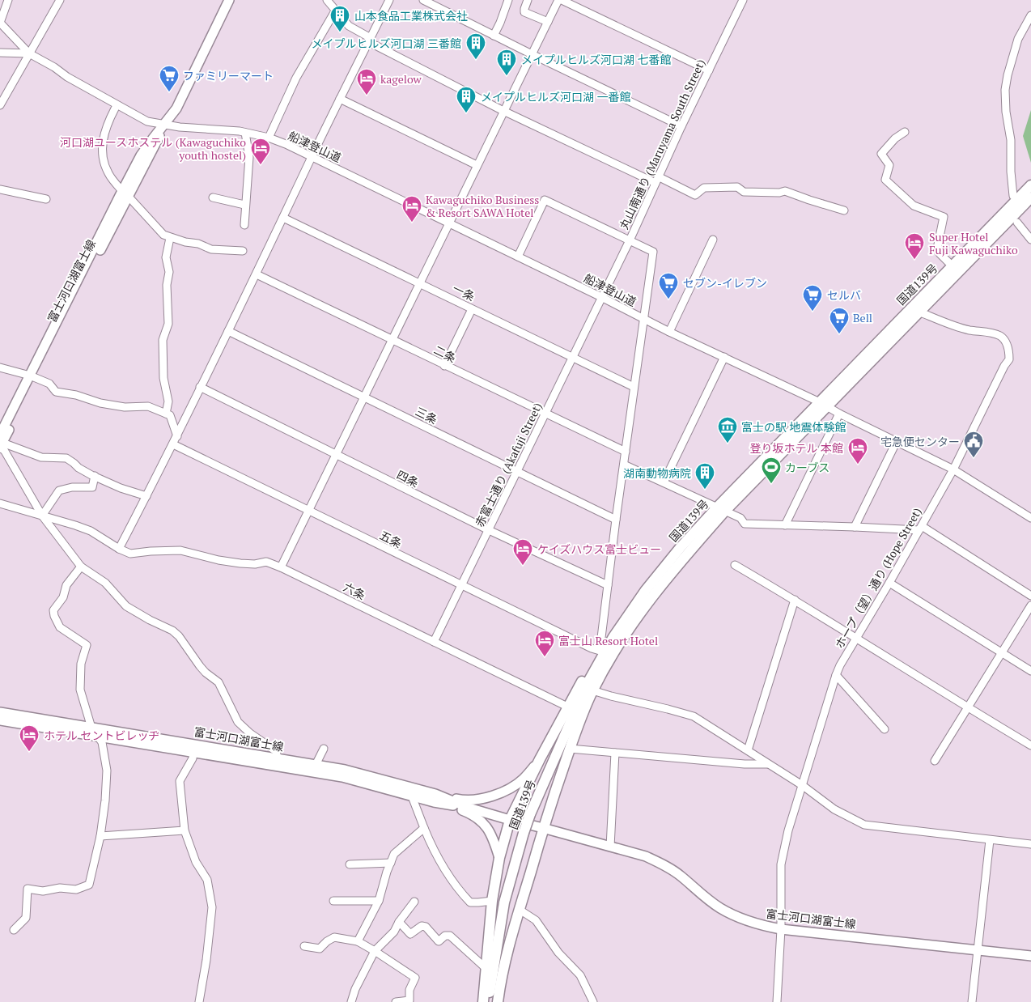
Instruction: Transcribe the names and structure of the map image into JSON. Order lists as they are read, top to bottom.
{
  "streets": {
    "highway": ["国道139号"],
    "main road": ["富士河口湖富士線"],
    "street": [
      "丸山南通り (Maruyama South Street)",
      "船津登山道",
      "一条",
      "二条",
      "三条",
      "赤富士通り (Akafuji Street)",
      "四条",
      "五条",
      "ホープ（望）通り (Hope Street)",
      "六条"
    ]
  },
  "crossings": [
    ["丸山南通り (Maruyama South Street)", "船津登山道"],
    ["丸山南通り (Maruyama South Street)", "赤富士通り (Akafuji Street)"],
    ["船津登山道", "富士河口湖富士線"],
    ["船津登山道", "国道139号"],
    ["船津登山道", "赤富士通り (Akafuji Street)"],
    ["船津登山道", "ホープ（望）通り (Hope Street)"],
    ["富士河口湖富士線", "国道139号"],
    ["富士河口湖富士線", "ホープ（望）通り (Hope Street)"],
    ["国道139号", "ホープ（望）通り (Hope Street)"],
    ["一条", "赤富士通り (Akafuji Street)"],
    ["二条", "赤富士通り (Akafuji Street)"],
    ["三条", "赤富士通り (Akafuji Street)"],
    ["赤富士通り (Akafuji Street)", "四条"],
    ["赤富士通り (Akafuji Street)", "五条"],
    ["赤富士通り (Akafuji Street)", "六条"]
  ],
  "places": {
    "building": [
      "山本食品工業株式会社",
      "メイプルヒルズ河口湖 三番館",
      "メイプルヒルズ河口湖 七番館",
      "メイプルヒルズ河口湖 一番館",
      "湖南動物病院"
    ],
    "supermarket": [
      "ファミリーマート",
      "セブン-イレブン",
      "セルバ",
      "Bell"
    ],
    "hotel": [
      "kagelow",
      "河口湖ユースホステル (Kawaguchiko youth hostel)",
      "Kawaguchiko Business & Resort SAWA Hotel",
      "Super Hotel Fuji Kawaguchiko",
      "登り坂ホテル 本館",
      "ケイズハウス富士ビュー",
      "富士山 Resort Hotel",
      "ホテル セントビレッヂ"
    ],
    "museum": ["富士の駅 地震体験館"],
    "public building": ["宅急便センター"],
    "sports": ["カーブス"]
  }
}
